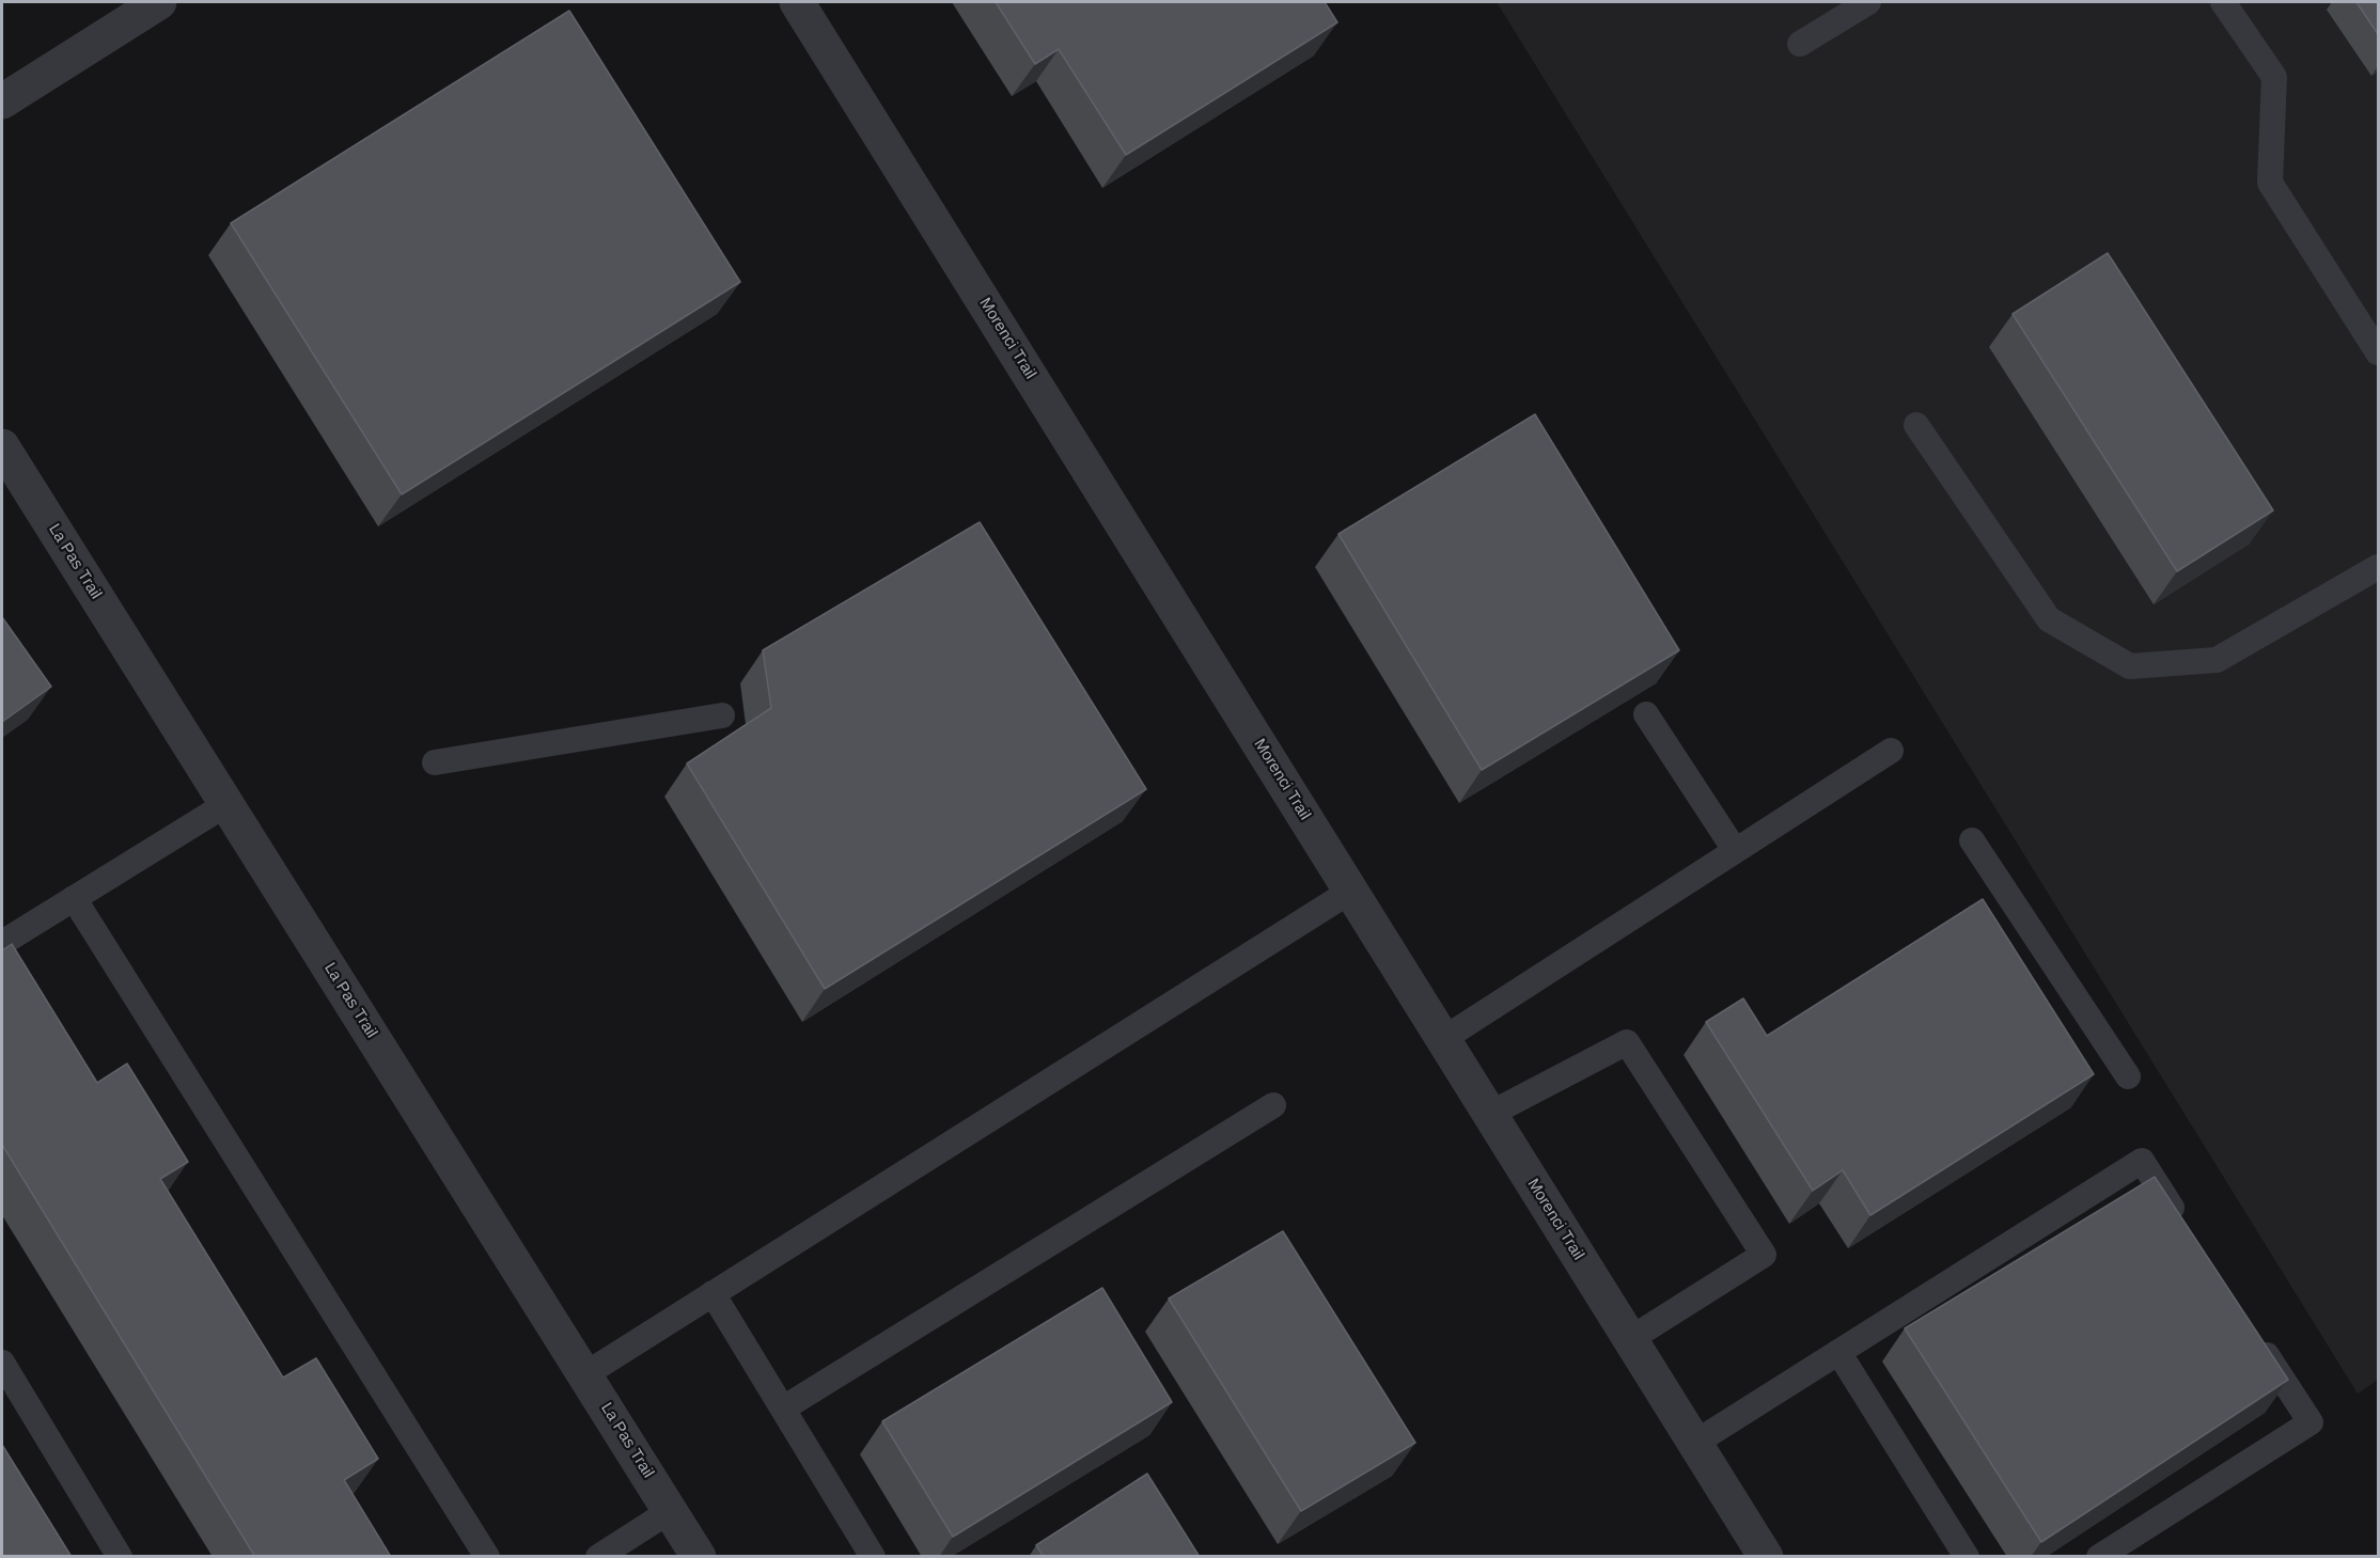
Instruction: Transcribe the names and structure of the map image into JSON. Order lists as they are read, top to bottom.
{
  "streets": {
    "street": ["Morenci Trail", "La Pas Trail"]
  }
}
